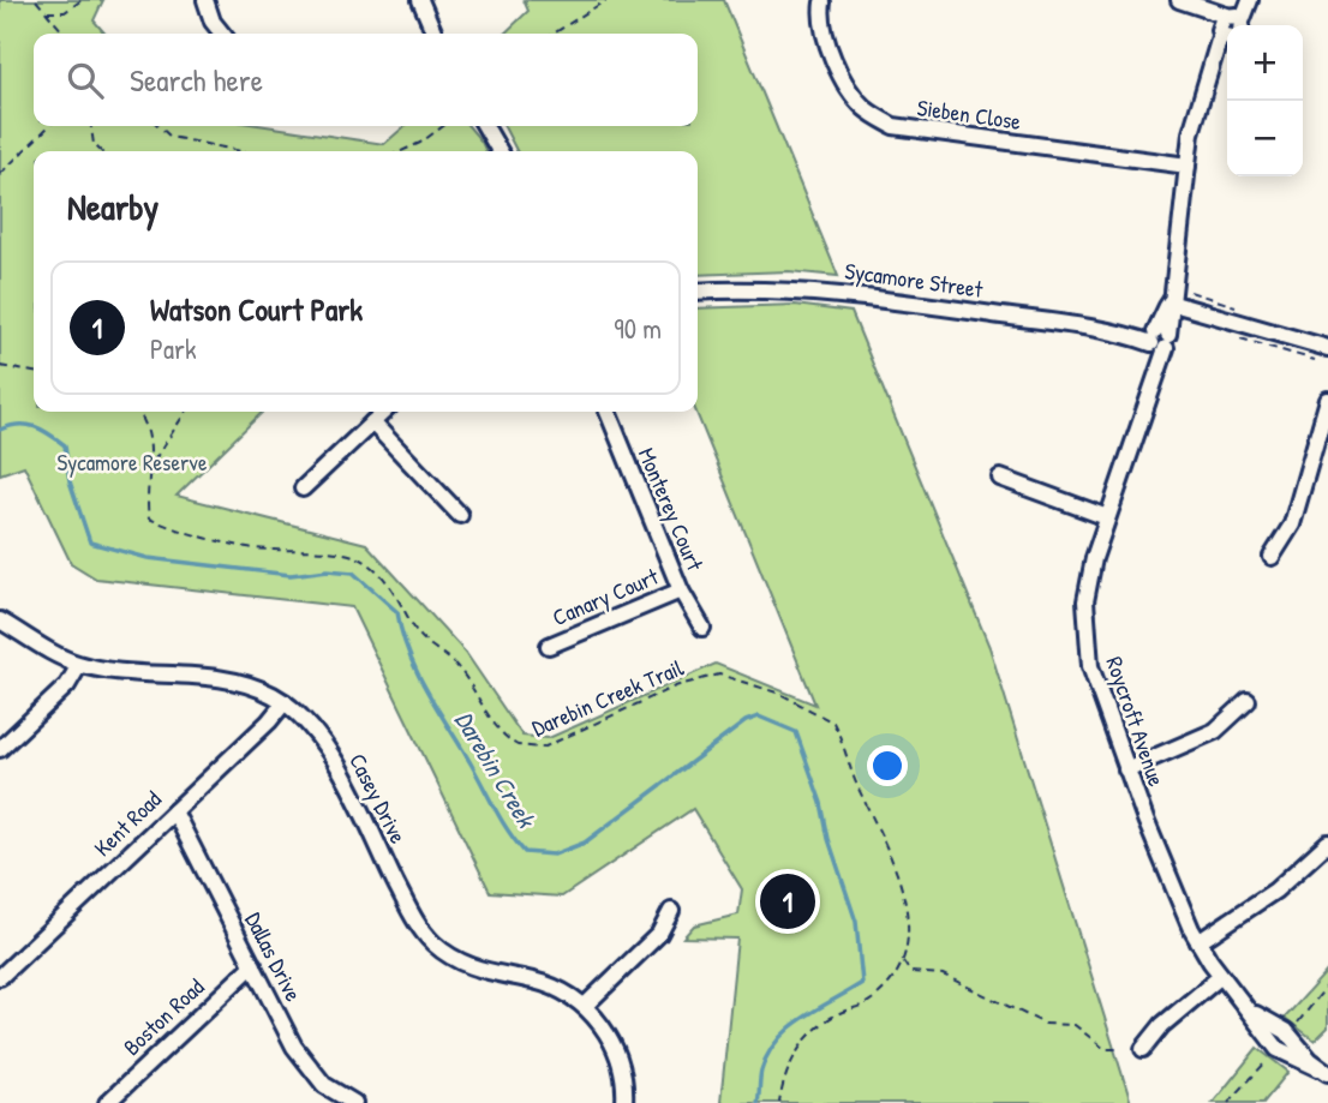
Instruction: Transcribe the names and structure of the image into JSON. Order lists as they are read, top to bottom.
{
  "streets": {
    "street": [
      "Sieben Close",
      "Sycamore Street",
      "Monterey Court",
      "Canary Court",
      "Roycroft Avenue",
      "Casey Drive",
      "Kent Road",
      "Dallas Drive",
      "Boston Road"
    ],
    "path": ["Darebin Creek Trail"]
  },
  "crossings": [
    ["Sieben Close", "Roycroft Avenue"],
    ["Sycamore Street", "Roycroft Avenue"],
    ["Monterey Court", "Canary Court"],
    ["Casey Drive", "Kent Road"],
    ["Kent Road", "Dallas Drive"],
    ["Dallas Drive", "Boston Road"]
  ],
  "water": ["Darebin Creek"],
  "parks": ["Sycamore Reserve"],
  "page": {
    "map_buttons": ["+", "−"],
    "search": "Search here",
    "heading": "Nearby",
    "list": [
      {
        "mark": "1",
        "name": "Watson Court Park",
        "note": "Park",
        "value": "90 m"
      }
    ],
    "pins": "1"
  }
}
